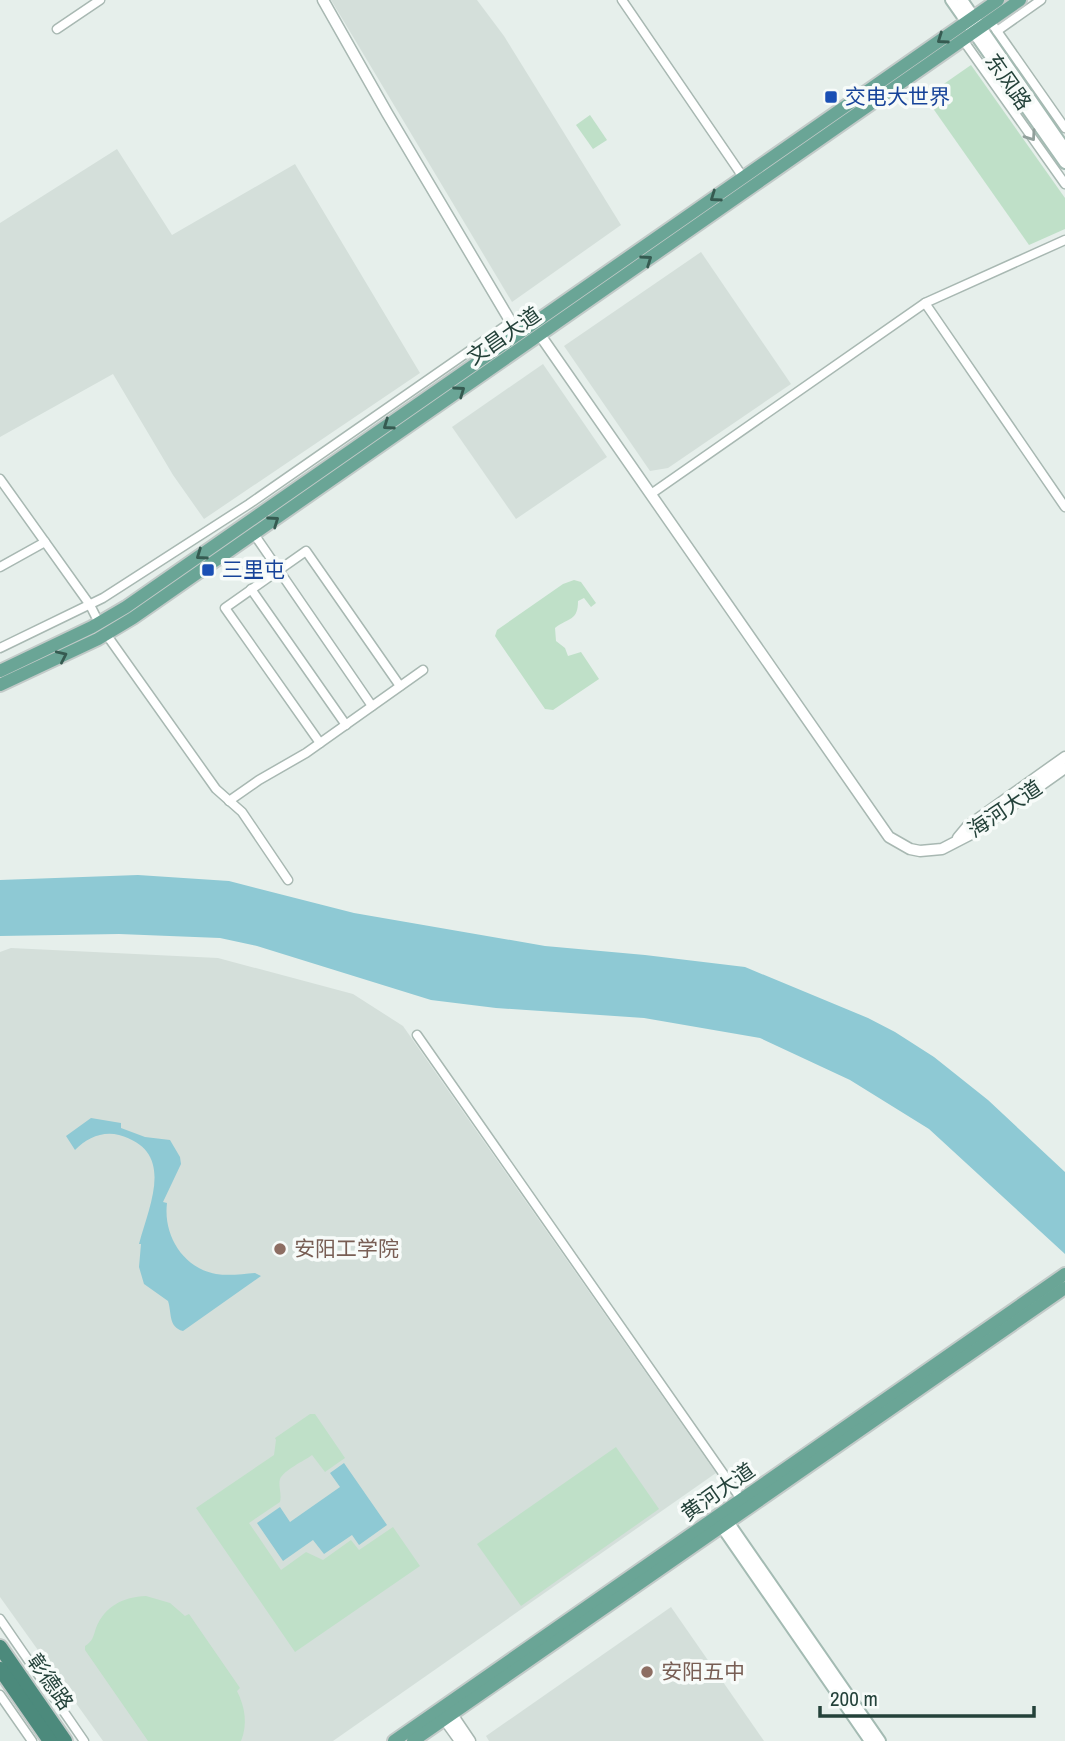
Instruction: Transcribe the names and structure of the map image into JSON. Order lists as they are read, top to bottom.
{
  "streets": {
    "highway": ["彰德路"],
    "main road": ["东风路", "文昌大道", "黄河大道"],
    "street": ["海河大道"]
  },
  "crossings": [
    ["东风路", "文昌大道"]
  ],
  "places": {
    "transit": ["交电大世界", "三里屯"],
    "other": ["安阳工学院", "安阳五中"]
  },
  "scale_bar": "200 m"
}
